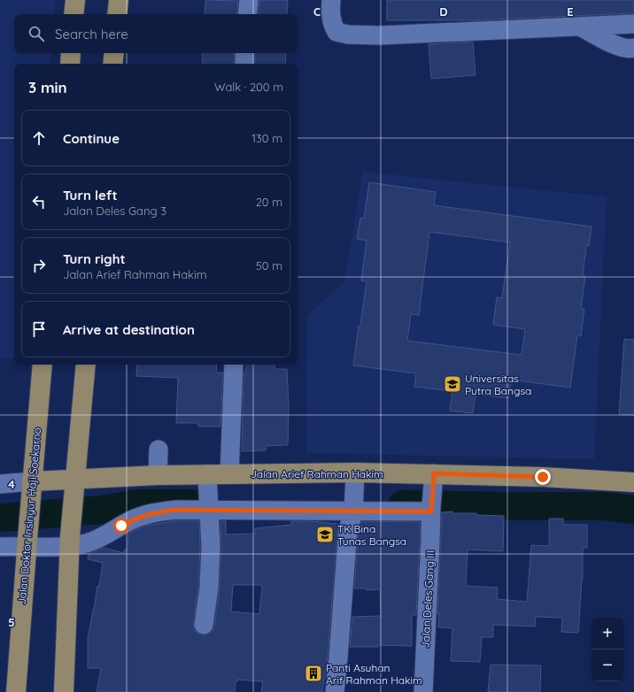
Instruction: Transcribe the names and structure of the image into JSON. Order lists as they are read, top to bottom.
{
  "streets": {
    "main road": ["Jalan Arief Rahman Hakim", "Jalan Doktor Insinyur Haji Soekarno"],
    "street": ["Jalan Deles Gang III"]
  },
  "crossings": [
    ["Jalan Arief Rahman Hakim", "Jalan Doktor Insinyur Haji Soekarno"],
    ["Jalan Arief Rahman Hakim", "Jalan Deles Gang III"]
  ],
  "places": {
    "school or university": ["Universitas Putra Bangsa", "TK Bina Tunas Bangsa"],
    "building": ["Panti Asuhan Arif Rahman Hakim"]
  },
  "page": {
    "search": "Search here",
    "heading": ["3 min", "Walk · 200 m"],
    "list": [
      ["Continue", "130 m"],
      ["Turn left", "Jalan Deles Gang 3", "20 m"],
      ["Turn right", "Jalan Arief Rahman Hakim", "50 m"],
      "Arrive at destination"
    ],
    "map_buttons": ["+", "−"]
  },
  "grid": {
    "columns": ["C", "D", "E"],
    "rows": ["4", "5"]
  }
}
